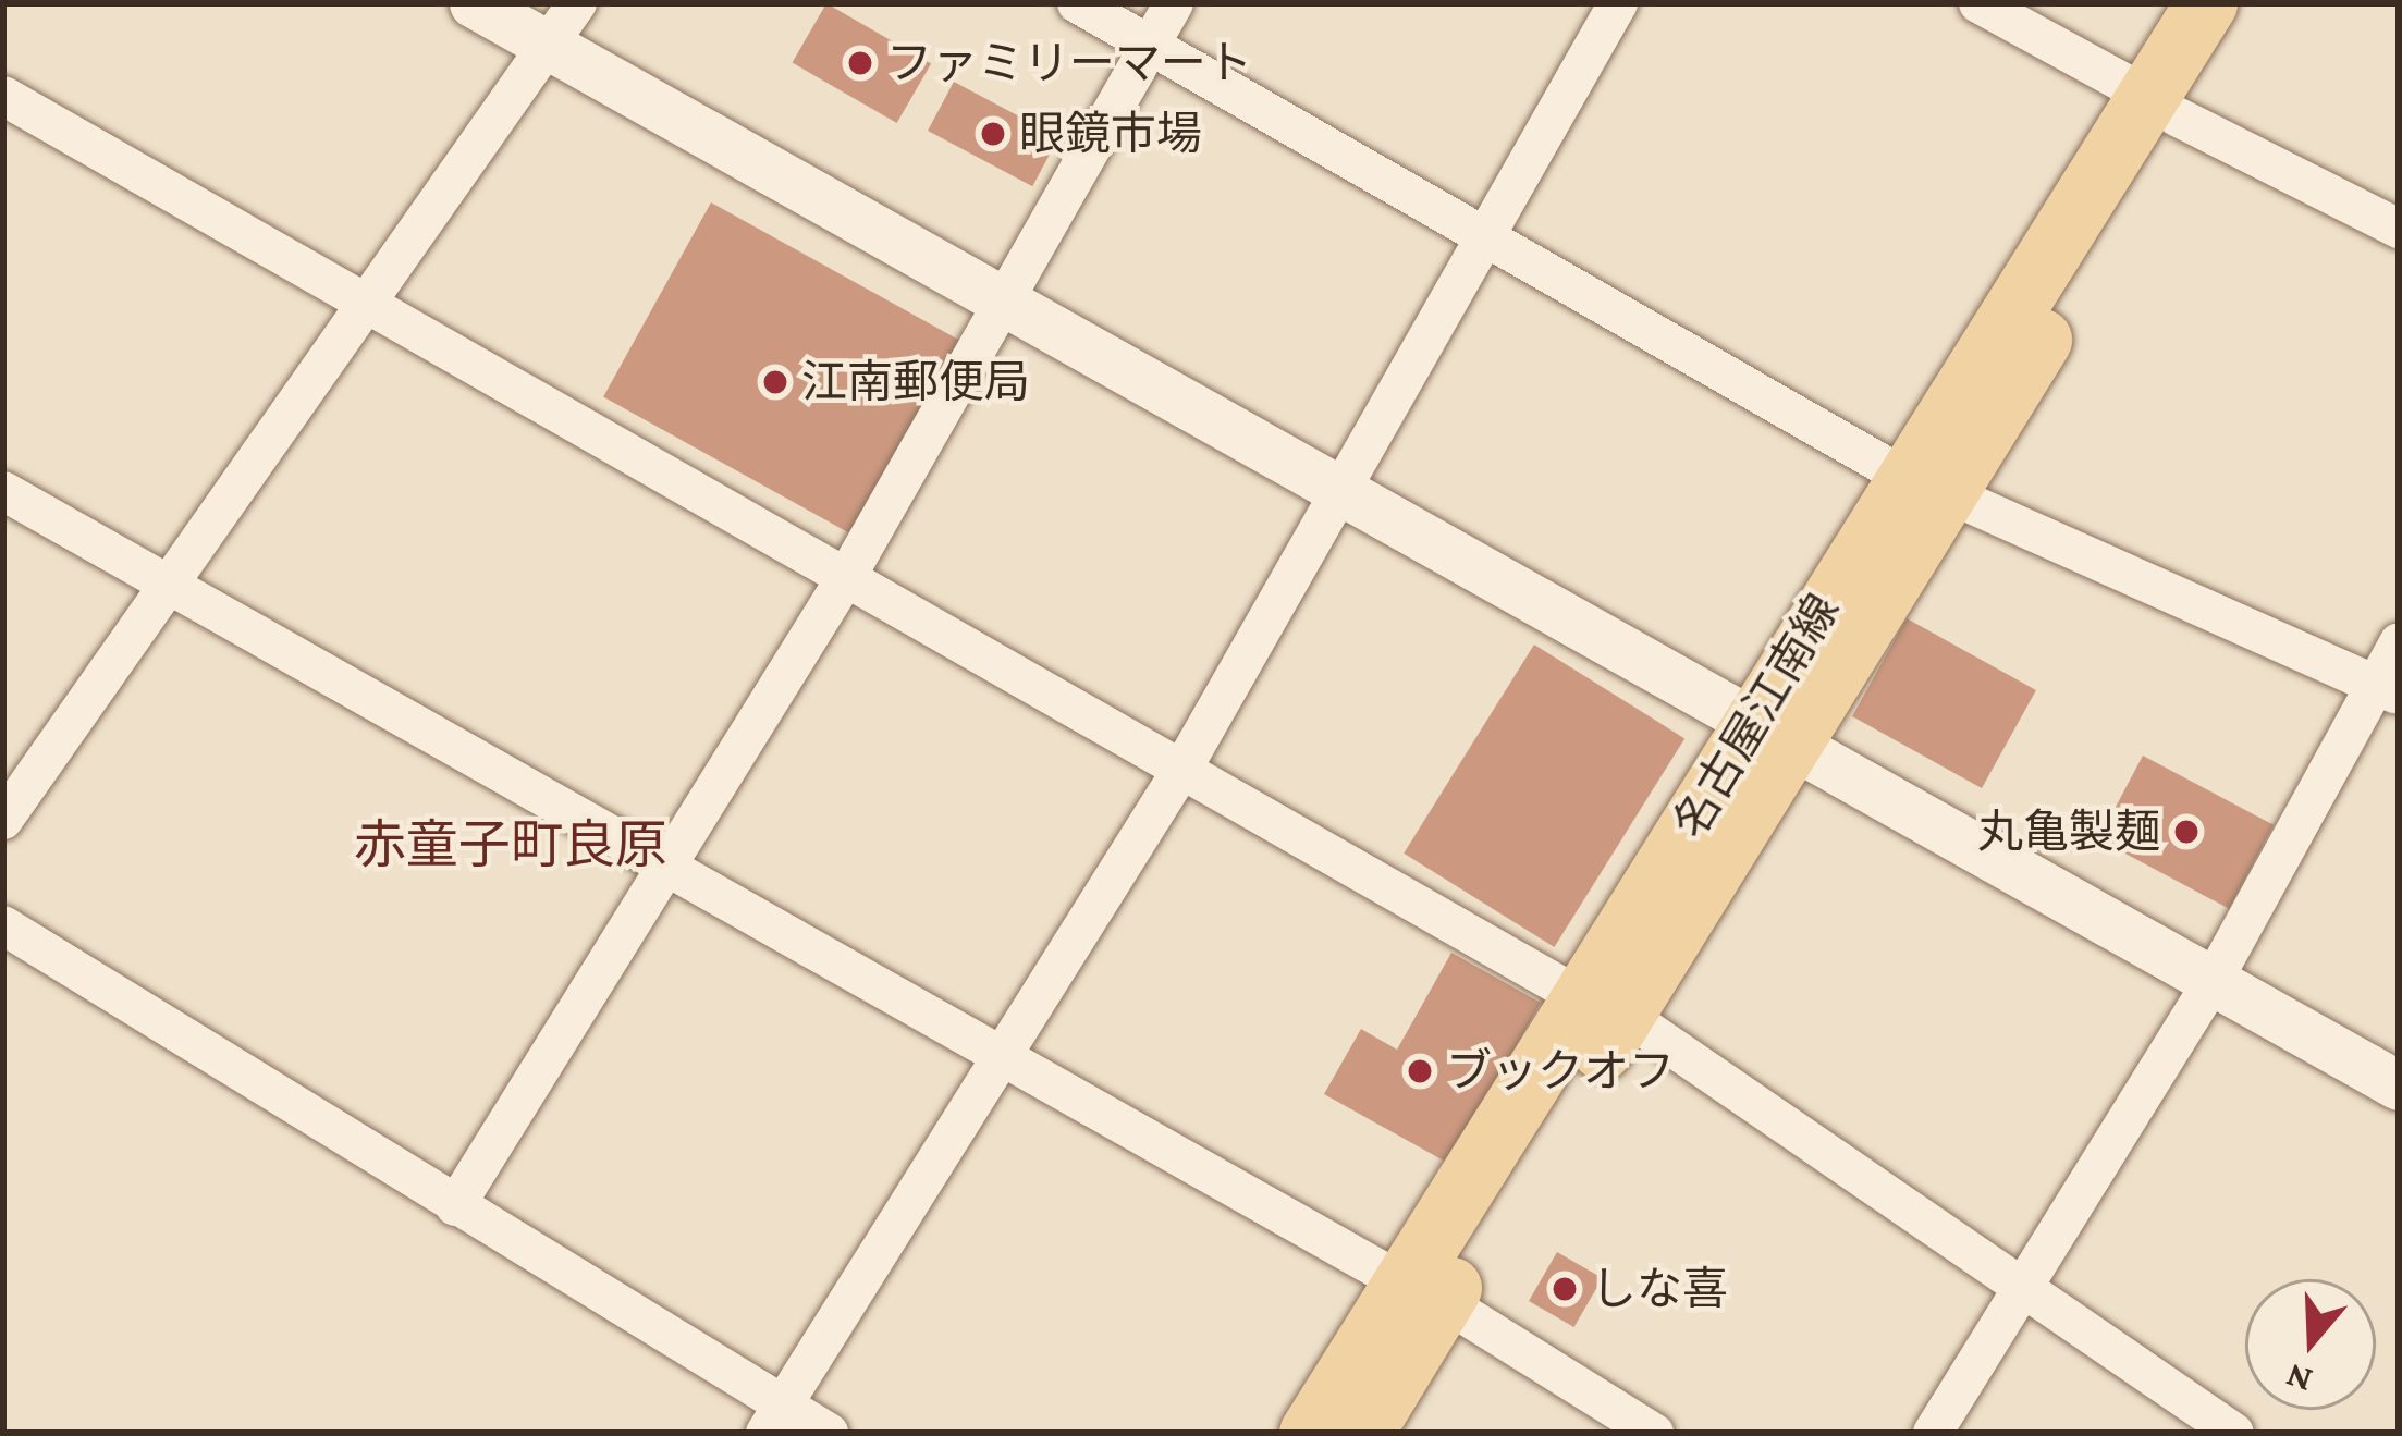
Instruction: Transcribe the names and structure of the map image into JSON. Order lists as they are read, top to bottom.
{
  "streets": {
    "main road": ["名古屋江南線"]
  },
  "districts": ["赤童子町良原"],
  "places": [
    "ファミリーマート",
    "眼鏡市場",
    "江南郵便局",
    "丸亀製麺",
    "ブックオフ",
    "しな喜"
  ],
  "north": "bottom"
}
